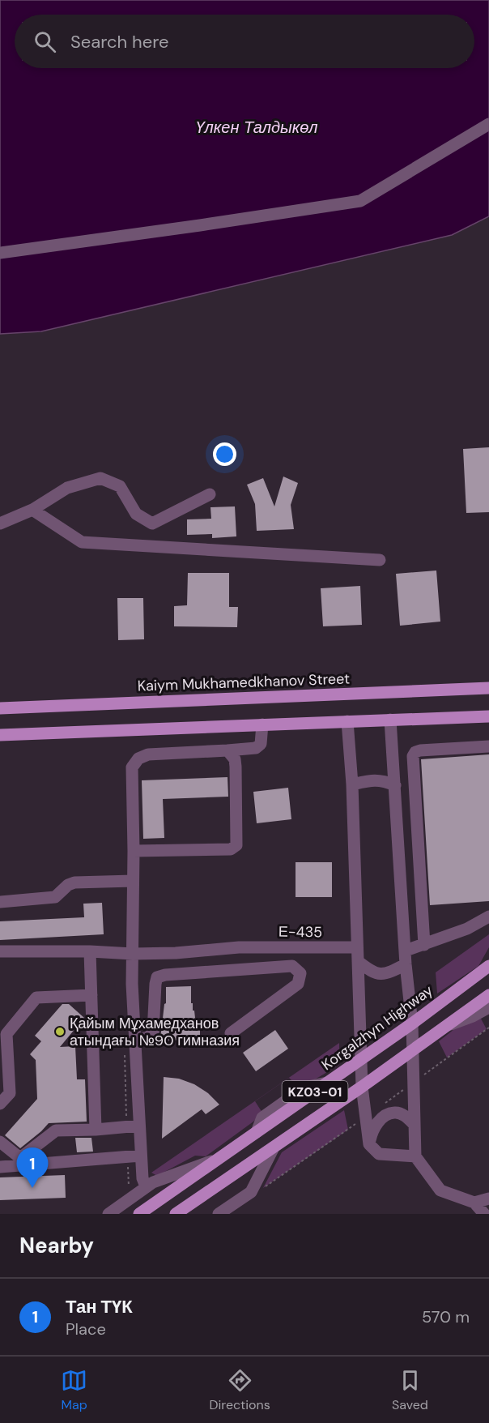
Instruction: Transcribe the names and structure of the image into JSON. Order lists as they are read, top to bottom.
{
  "streets": {
    "main road": ["Kaiym Mukhamedkhanov Street", "Korgalzhyn Highway", "KZ03-01"],
    "street": ["Е-435"]
  },
  "water": ["Үлкен Талдыкөл"],
  "places": ["Қайым Мұхамедханов атындағы №90 гимназия"],
  "page": {
    "search": "Search here",
    "pins": "1",
    "heading": "Nearby",
    "list": [
      {
        "mark": "1",
        "name": "Тан ТҮК",
        "note": "Place",
        "value": "570 m"
      }
    ],
    "nav": ["Map", "Directions", "Saved"]
  }
}
